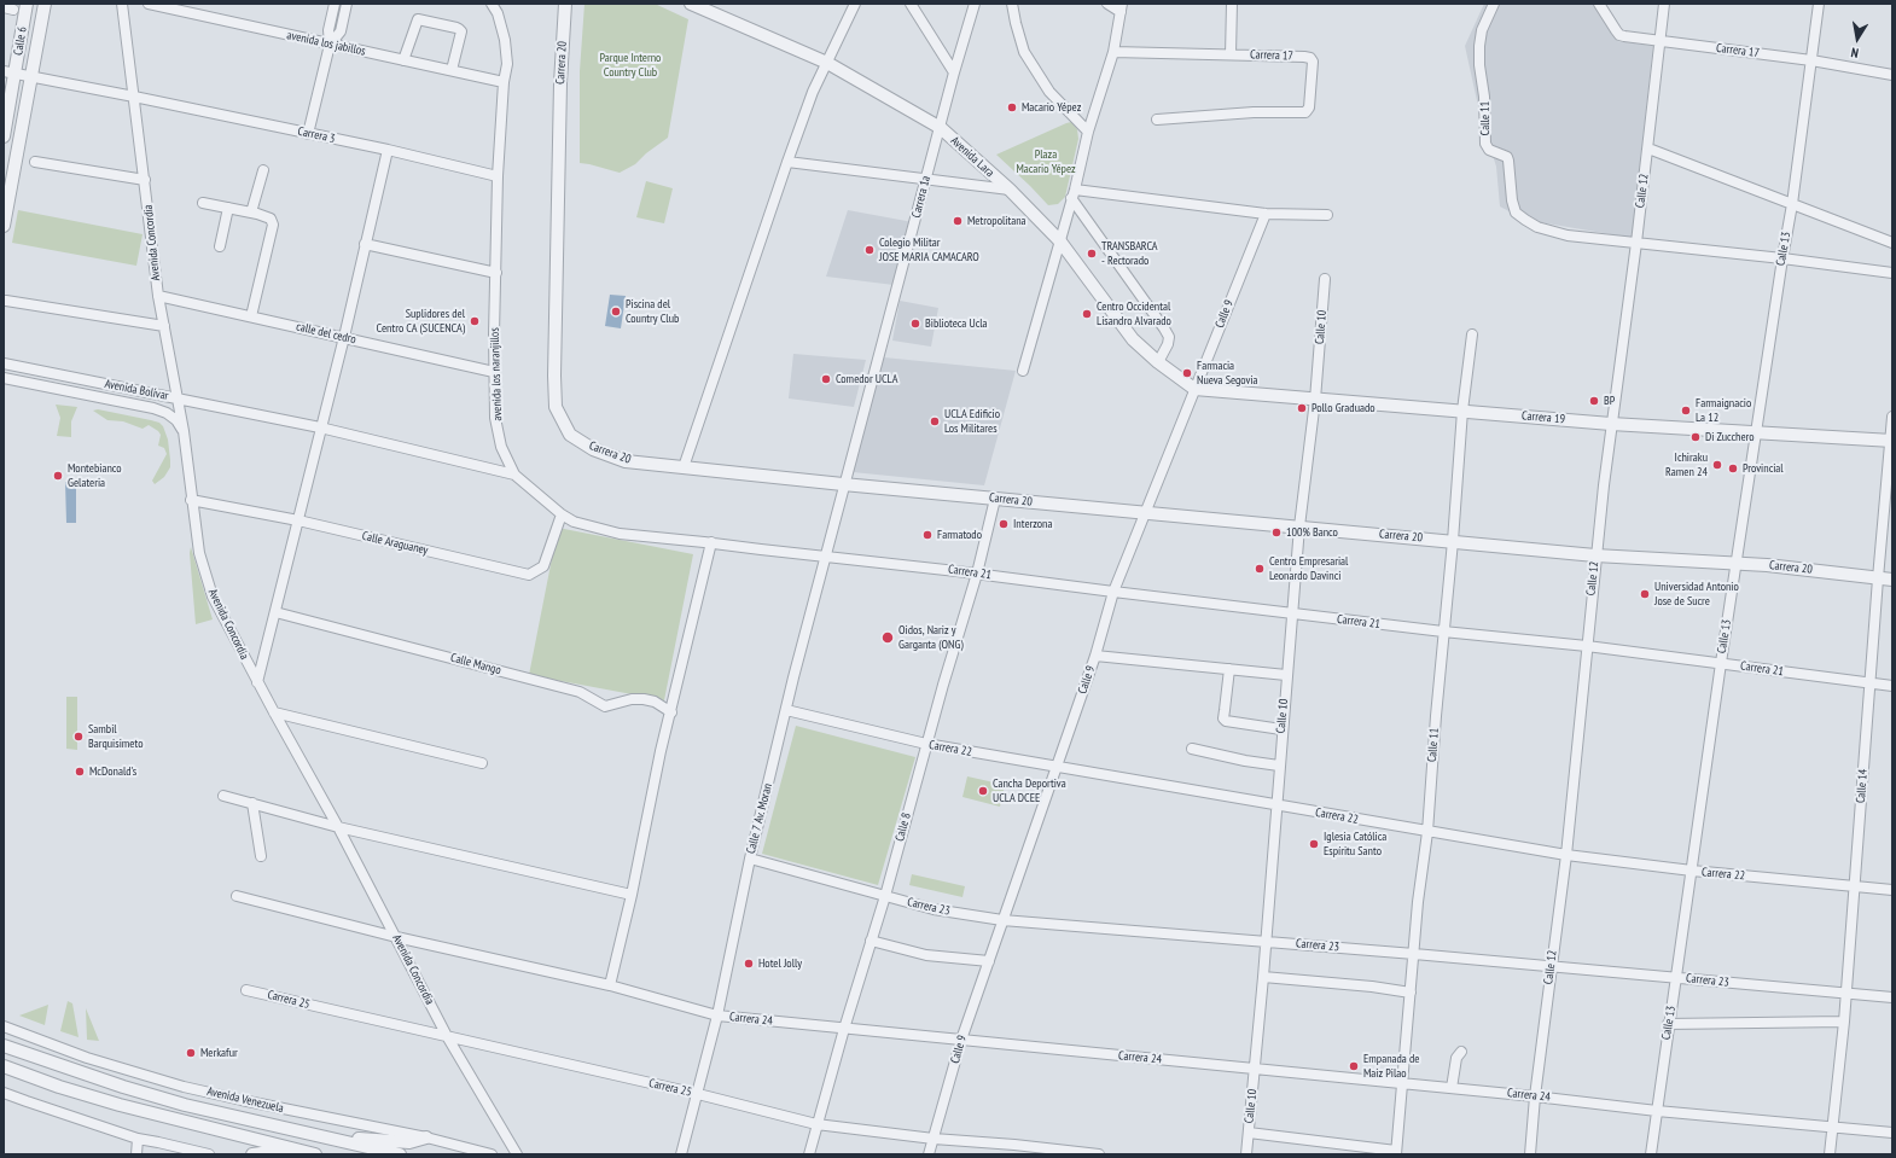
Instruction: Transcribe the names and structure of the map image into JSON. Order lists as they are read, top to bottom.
{
  "streets": {
    "street": [
      "Calle 6",
      "avenida los jabillos",
      "Carrera 17",
      "Carrera 20",
      "Calle 11",
      "Carrera 3",
      "Avenida Lara",
      "Calle 12",
      "Carrera 1a",
      "Avenida Concordia",
      "Calle 13",
      "Calle 9",
      "Calle 10",
      "calle del cedro",
      "avenida los naranjillos",
      "Avenida Bolivar",
      "Carrera 19",
      "Calle Araguaney",
      "Carrera 21",
      "Calle Mango",
      "Carrera 22",
      "Calle 14",
      "Calle 7 Av. Moran",
      "Calle 8",
      "Carrera 23",
      "Carrera 25",
      "Carrera 24",
      "Avenida Venezuela"
    ]
  },
  "crossings": [
    ["Calle 6", "Carrera 3"],
    ["avenida los jabillos", "avenida los naranjillos"],
    ["Carrera 17", "Calle 12"],
    ["Carrera 17", "Calle 13"],
    ["Carrera 20", "Calle 11"],
    ["Carrera 20", "Calle 12"],
    ["Carrera 20", "Carrera 1a"],
    ["Carrera 20", "Calle 13"],
    ["Carrera 20", "Calle 9"],
    ["Carrera 20", "Calle 10"],
    ["Carrera 20", "Calle 14"],
    ["Carrera 20", "Calle 7 Av. Moran"],
    ["Carrera 20", "Calle 8"],
    ["Calle 11", "Calle 12"],
    ["Calle 11", "Carrera 19"],
    ["Calle 11", "Carrera 21"],
    ["Calle 11", "Carrera 22"],
    ["Calle 11", "Carrera 23"],
    ["Calle 11", "Carrera 24"],
    ["Carrera 3", "Avenida Concordia"],
    ["Carrera 3", "avenida los naranjillos"],
    ["Avenida Lara", "Carrera 1a"],
    ["Avenida Lara", "Calle 9"],
    ["Avenida Lara", "Carrera 19"],
    ["Calle 12", "Carrera 19"],
    ["Calle 12", "Carrera 21"],
    ["Calle 12", "Carrera 22"],
    ["Calle 12", "Carrera 23"],
    ["Calle 12", "Carrera 24"],
    ["Carrera 1a", "Calle 7 Av. Moran"],
    ["Avenida Concordia", "calle del cedro"],
    ["Avenida Concordia", "Avenida Bolivar"],
    ["Avenida Concordia", "Calle Araguaney"],
    ["Avenida Concordia", "Carrera 25"],
    ["Avenida Concordia", "Carrera 24"],
    ["Calle 13", "Carrera 19"],
    ["Calle 13", "Carrera 21"],
    ["Calle 13", "Carrera 22"],
    ["Calle 13", "Carrera 23"],
    ["Calle 13", "Carrera 24"],
    ["Calle 9", "Carrera 19"],
    ["Calle 9", "Carrera 21"],
    ["Calle 9", "Carrera 22"],
    ["Calle 9", "Carrera 23"],
    ["Calle 9", "Carrera 25"],
    ["Calle 9", "Carrera 24"],
    ["Calle 10", "Carrera 19"],
    ["Calle 10", "Carrera 21"],
    ["Calle 10", "Carrera 22"],
    ["Calle 10", "Carrera 23"],
    ["Calle 10", "Carrera 24"],
    ["calle del cedro", "avenida los naranjillos"],
    ["avenida los naranjillos", "Calle Araguaney"],
    ["avenida los naranjillos", "Carrera 21"],
    ["avenida los naranjillos", "Calle 7 Av. Moran"],
    ["Carrera 19", "Calle 14"],
    ["Carrera 21", "Calle 14"],
    ["Carrera 21", "Calle 7 Av. Moran"],
    ["Carrera 21", "Calle 8"],
    ["Carrera 22", "Calle 14"],
    ["Carrera 22", "Calle 7 Av. Moran"],
    ["Carrera 22", "Calle 8"],
    ["Calle 14", "Carrera 23"],
    ["Calle 14", "Carrera 24"],
    ["Calle 7 Av. Moran", "Carrera 23"],
    ["Calle 7 Av. Moran", "Carrera 25"],
    ["Calle 7 Av. Moran", "Carrera 24"],
    ["Calle 8", "Carrera 23"],
    ["Calle 8", "Carrera 25"],
    ["Calle 8", "Carrera 24"]
  ],
  "parks": ["Parque Interno Country Club", "Plaza Macario Yépez"],
  "places": [
    "Macario Yépez",
    "Metropolitana",
    "Colegio Militar JOSE MARIA CAMACARO",
    "TRANSBARCA - Rectorado",
    "Piscina del Country Club",
    "Centro Occidental Lisandro Alvarado",
    "Suplidores del Centro CA (SUCENCA)",
    "Biblioteca Ucla",
    "Farmacia Nueva Segovia",
    "Comedor UCLA",
    "BP",
    "Pollo Graduado",
    "Farmaignacio La 12",
    "UCLA Edificio Los Militares",
    "Di Zucchero",
    "Ichiraku Ramen 24",
    "Provincial",
    "Montebianco Gelateria",
    "Interzona",
    "100% Banco",
    "Farmatodo",
    "Centro Empresarial Leonardo Davinci",
    "Universidad Antonio Jose de Sucre",
    "Oidos, Nariz y Garganta (ONG)",
    "Sambil Barquisimeto",
    "McDonald's",
    "Cancha Deportiva UCLA DCEE",
    "Iglesia Católica Espíritu Santo",
    "Hotel Jolly",
    "Merkafur",
    "Empanada de Maiz Pilao"
  ],
  "north": "bottom"
}
